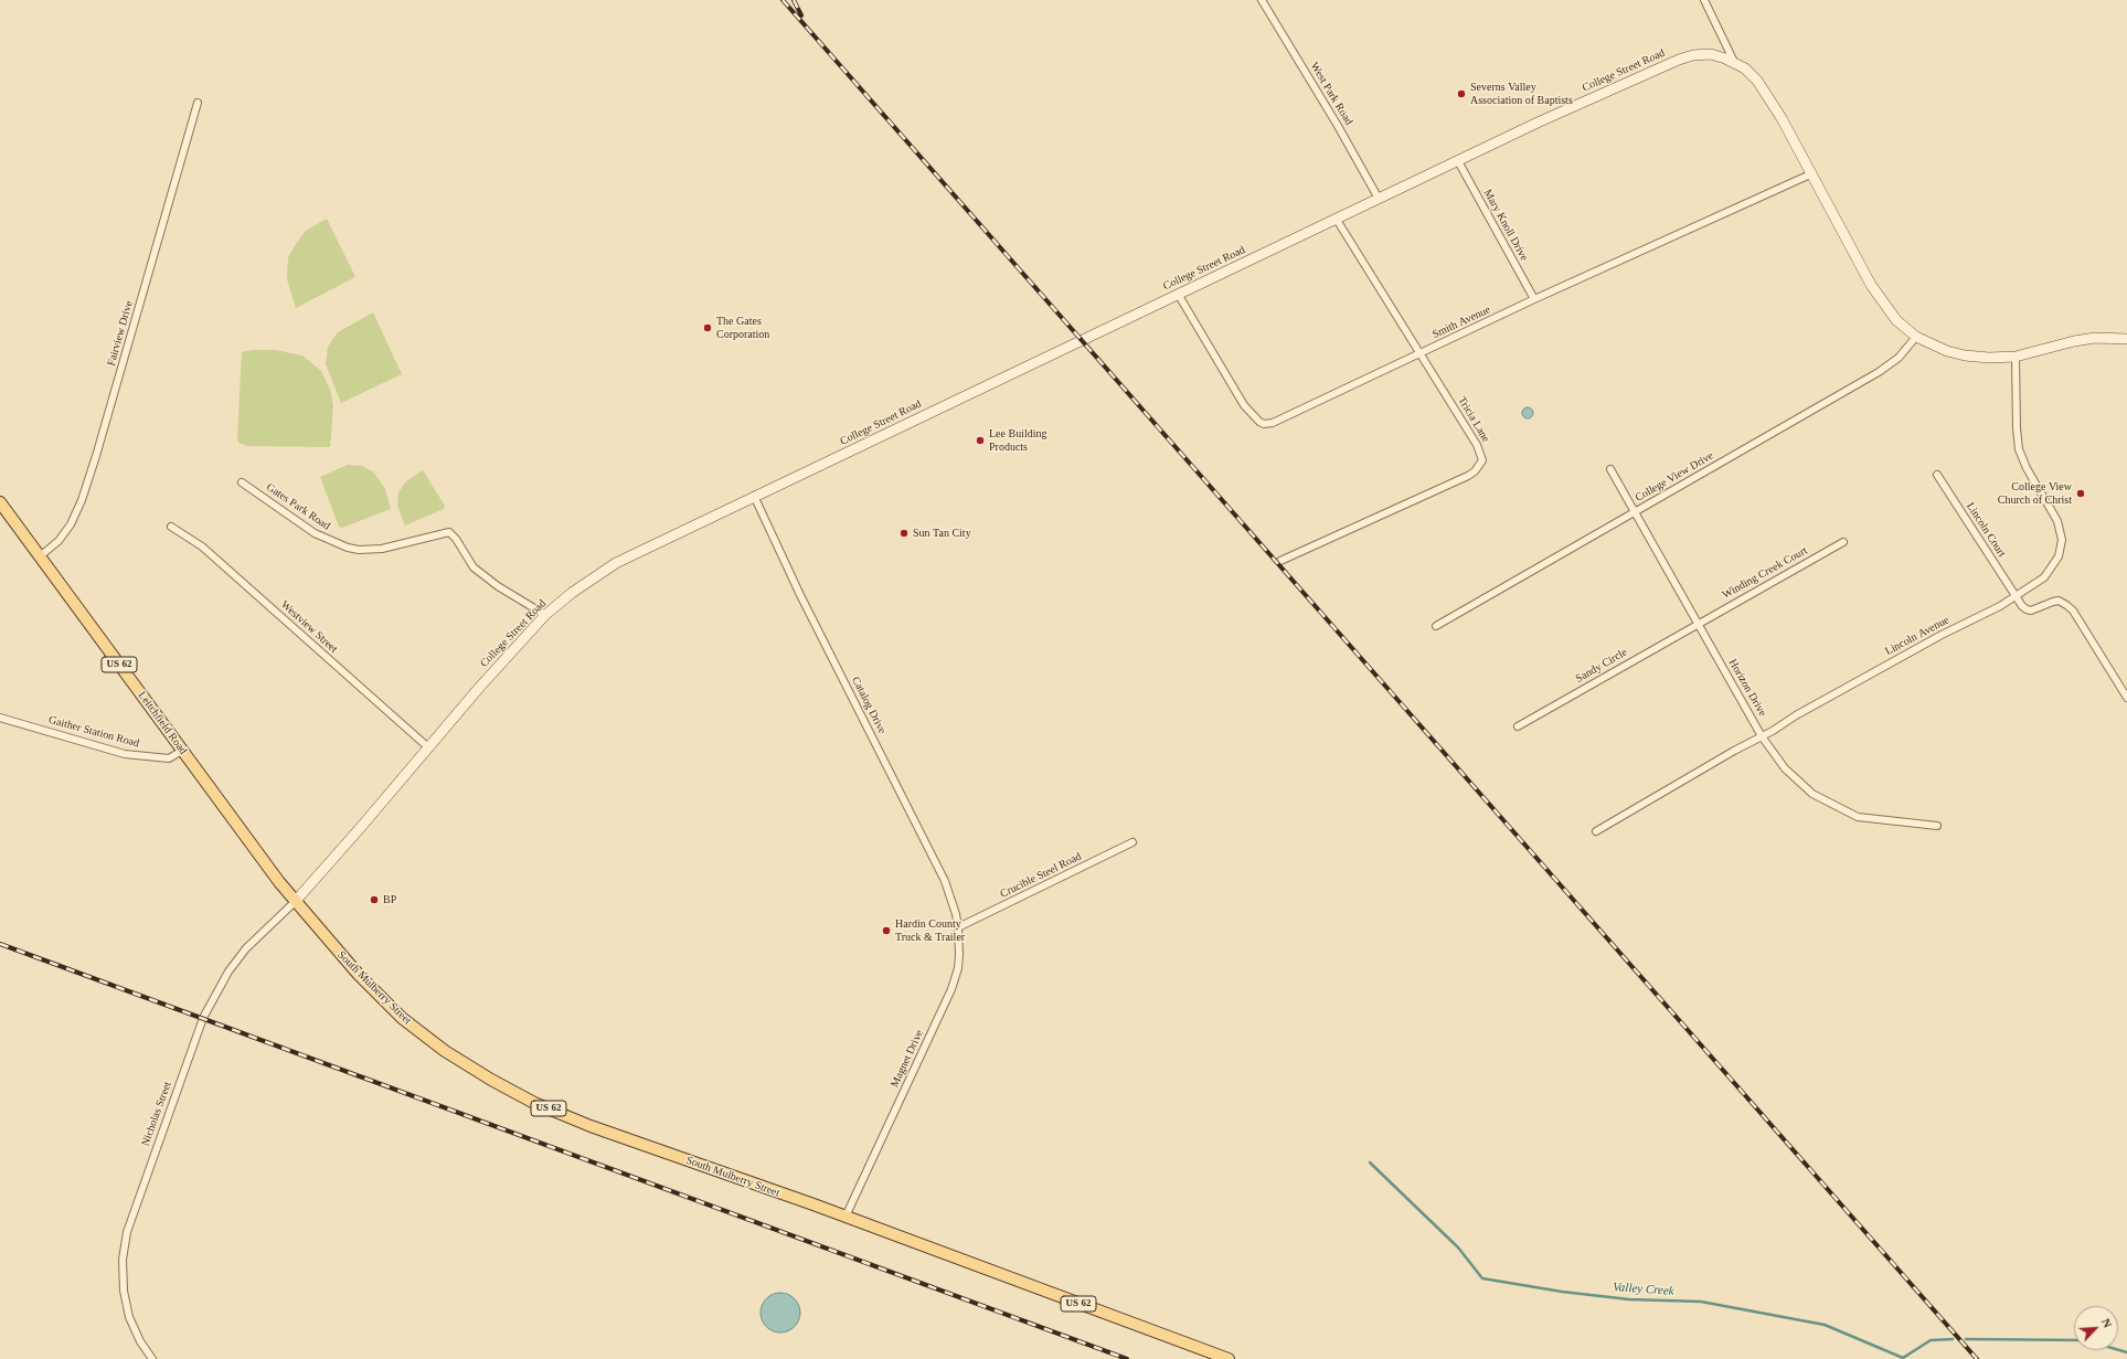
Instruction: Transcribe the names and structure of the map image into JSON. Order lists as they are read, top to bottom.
{
  "streets": {
    "main road": ["US 62", "Leitchfield Road", "South Mulberry Street"],
    "street": [
      "College Street Road",
      "West Park Road",
      "Mary Knoll Drive",
      "Smith Avenue",
      "Fairview Drive",
      "Tricia Lane",
      "College View Drive",
      "Gates Park Road",
      "Lincoln Court",
      "Winding Creek Court",
      "Westview Street",
      "Lincoln Avenue",
      "Sandy Circle",
      "Horizon Drive",
      "Catalog Drive",
      "Gaither Station Road",
      "Crucible Steel Road",
      "Magnet Drive",
      "Nicholas Street"
    ]
  },
  "crossings": [
    ["College Street Road", "West Park Road"],
    ["College Street Road", "Mary Knoll Drive"],
    ["College Street Road", "Smith Avenue"],
    ["College Street Road", "Tricia Lane"],
    ["College Street Road", "College View Drive"],
    ["College Street Road", "Gates Park Road"],
    ["College Street Road", "Westview Street"],
    ["College Street Road", "Lincoln Avenue"],
    ["College Street Road", "Catalog Drive"],
    ["College Street Road", "Leitchfield Road"],
    ["College Street Road", "South Mulberry Street"],
    ["College Street Road", "Nicholas Street"],
    ["Mary Knoll Drive", "Smith Avenue"],
    ["Smith Avenue", "Tricia Lane"],
    ["Fairview Drive", "Leitchfield Road"],
    ["College View Drive", "Horizon Drive"],
    ["Lincoln Court", "Lincoln Avenue"],
    ["Winding Creek Court", "Sandy Circle"],
    ["Winding Creek Court", "Horizon Drive"],
    ["Lincoln Avenue", "Horizon Drive"],
    ["Sandy Circle", "Horizon Drive"],
    ["Catalog Drive", "Crucible Steel Road"],
    ["Catalog Drive", "Magnet Drive"],
    ["Leitchfield Road", "Gaither Station Road"],
    ["Leitchfield Road", "South Mulberry Street"],
    ["Leitchfield Road", "Nicholas Street"],
    ["Crucible Steel Road", "Magnet Drive"],
    ["South Mulberry Street", "Magnet Drive"],
    ["South Mulberry Street", "Nicholas Street"]
  ],
  "water": ["Valley Creek"],
  "places": [
    "Severns Valley Association of Baptists",
    "The Gates Corporation",
    "Lee Building Products",
    "College View Church of Christ",
    "Sun Tan City",
    "BP",
    "Hardin County Truck & Trailer"
  ],
  "north": "top right"
}
